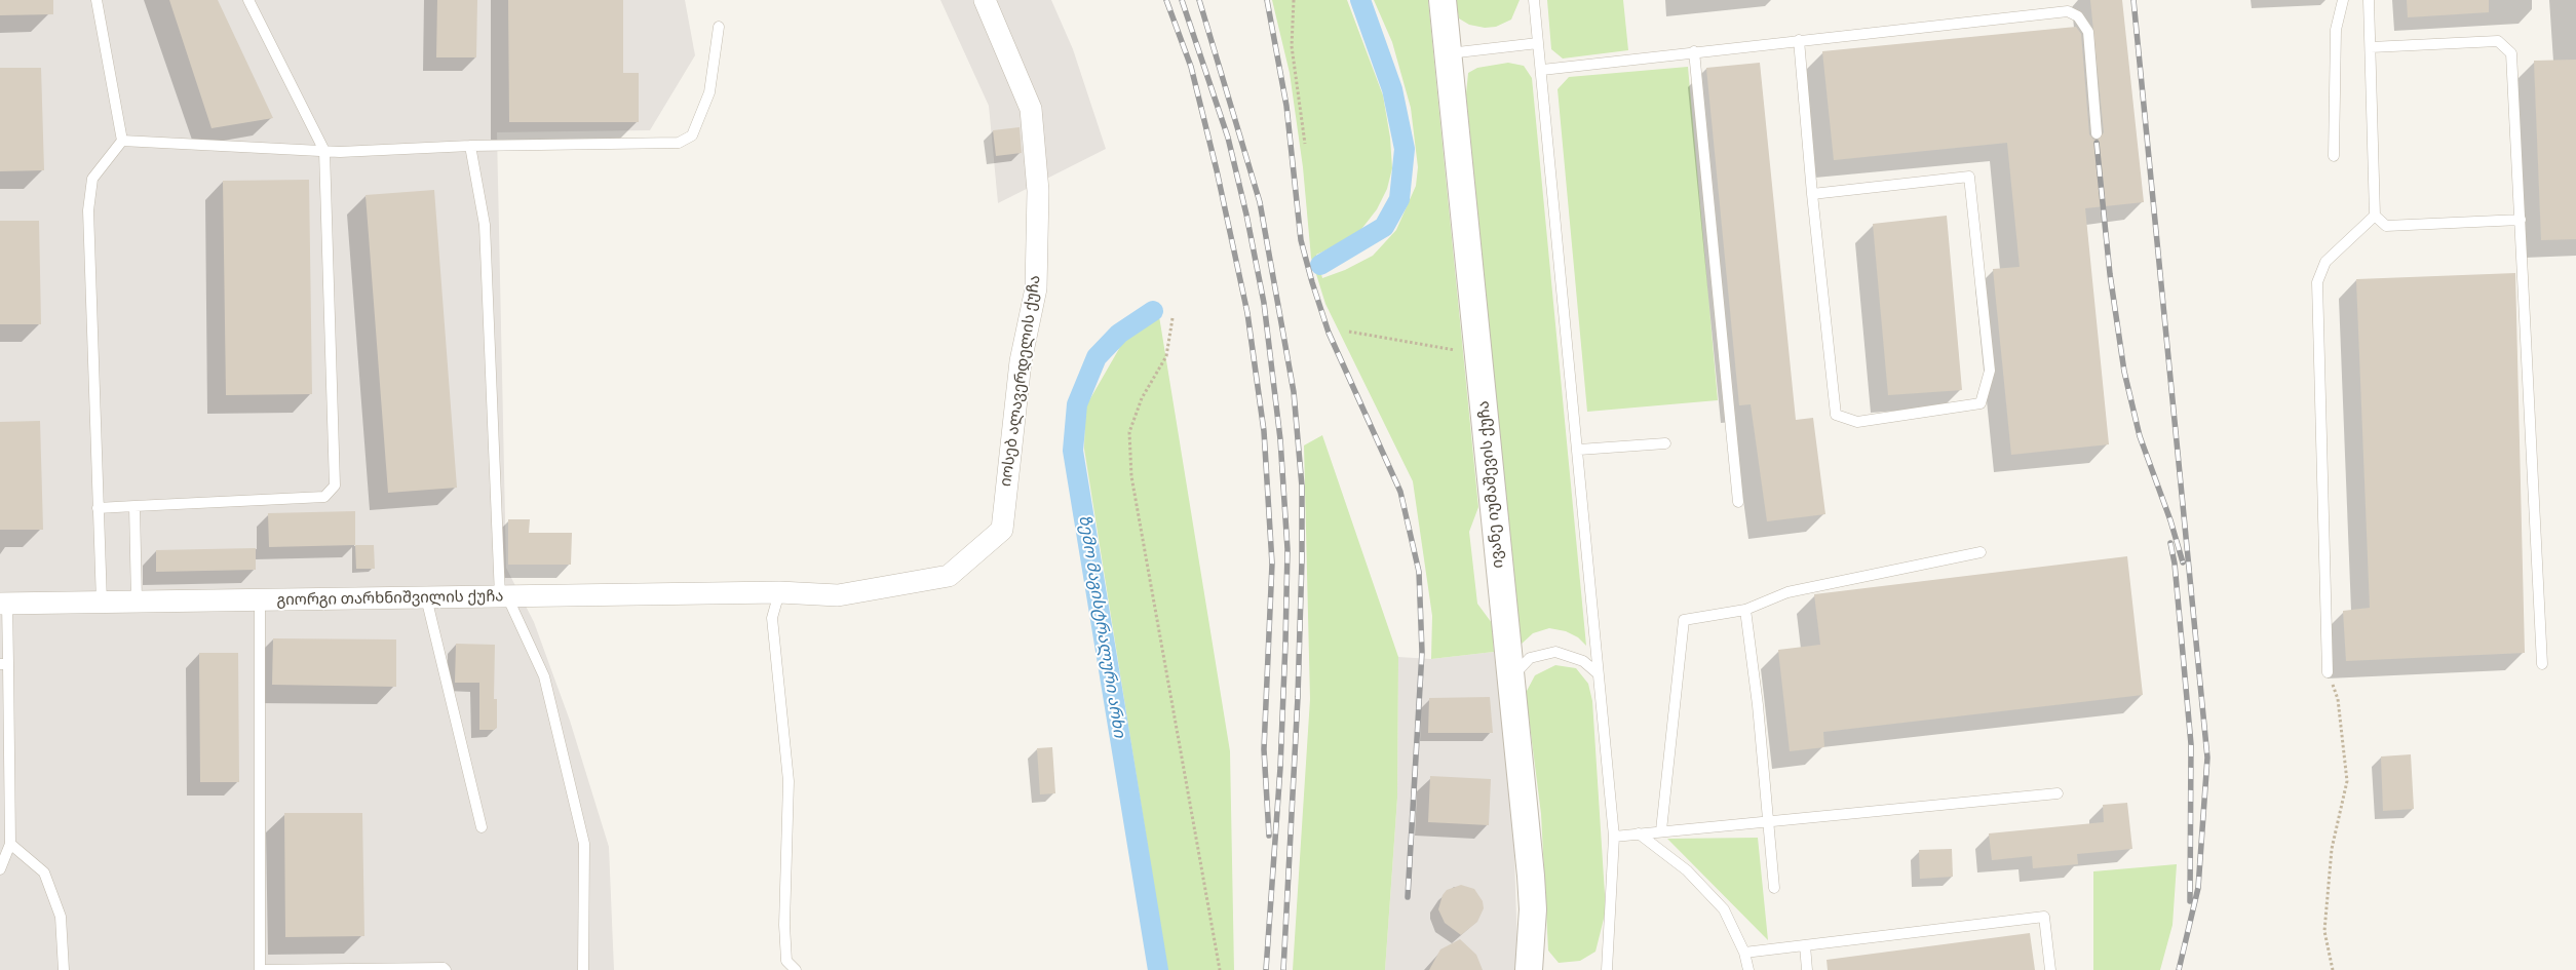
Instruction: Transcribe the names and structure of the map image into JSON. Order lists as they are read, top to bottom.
{
  "streets": {
    "street": ["იოსებ ალავერდელის ქუჩა", "ივანე იუმაშევის ქუჩა", "გიორგი თარხნიშვილის ქუჩა"]
  },
  "crossings": [
    ["იოსებ ალავერდელის ქუჩა", "გიორგი თარხნიშვილის ქუჩა"]
  ],
  "water": ["ზემო მაგისტრალური არხი"]
}
